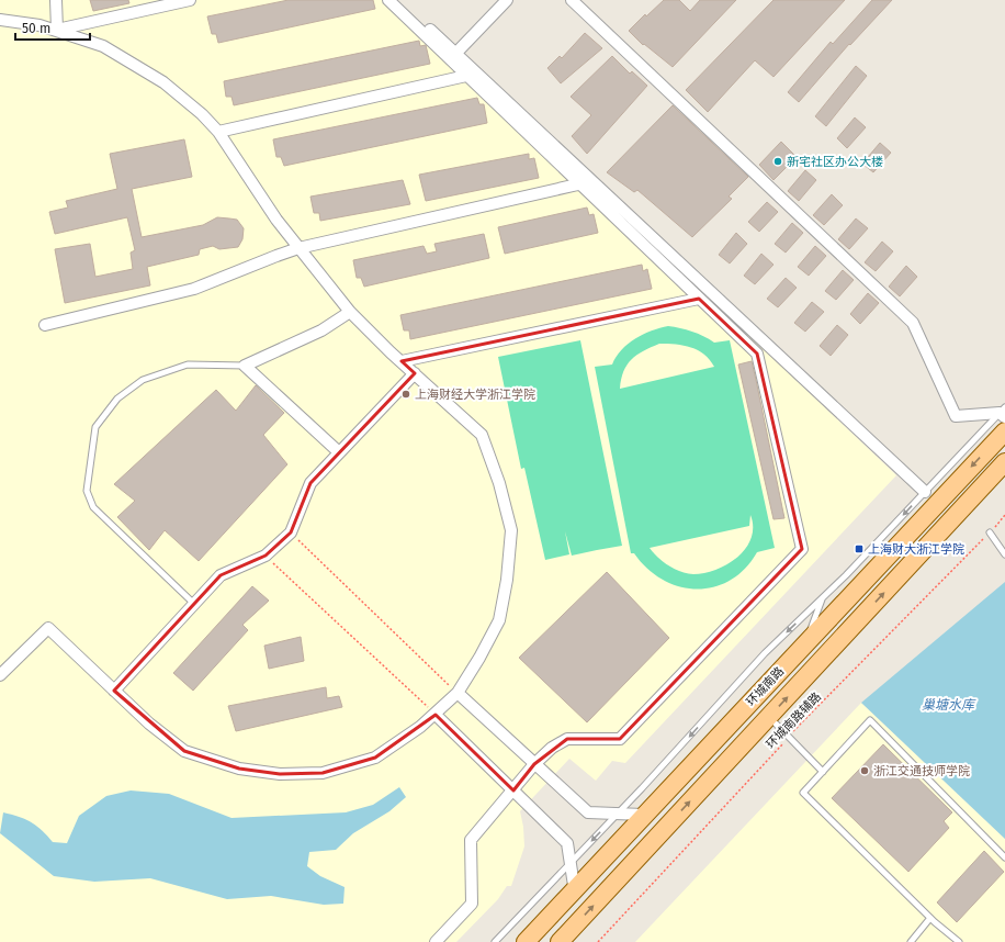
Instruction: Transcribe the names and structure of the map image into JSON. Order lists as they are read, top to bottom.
{
  "streets": {
    "main road": ["环城南路"],
    "path": ["环城南路辅路"]
  },
  "water": ["巢塘水库"],
  "places": {
    "other": ["新宅社区办公大楼", "上海财经大学浙江学院", "浙江交通技师学院"],
    "transit": ["上海财大浙江学院"]
  },
  "scale_bar": "50 m"
}
